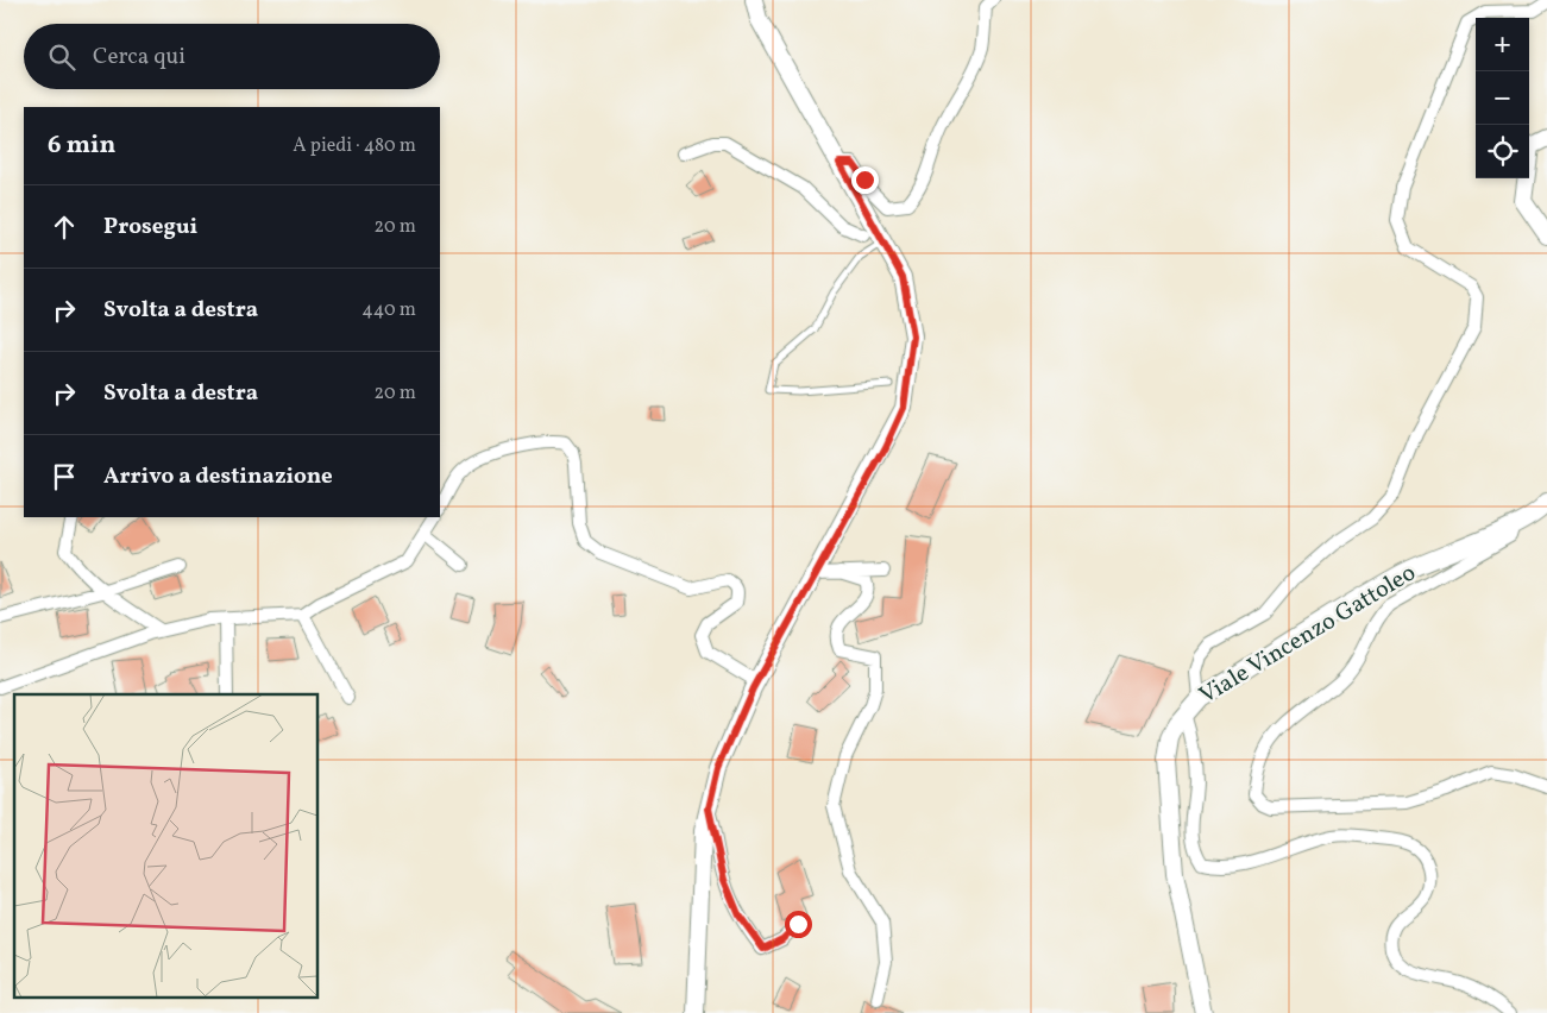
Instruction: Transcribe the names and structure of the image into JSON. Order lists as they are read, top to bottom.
{
  "streets": {
    "main road": ["Viale Vincenzo Gattoleo"]
  },
  "page": {
    "map_buttons": ["+", "−"],
    "search": "Cerca qui",
    "heading": ["6 min", "A piedi · 480 m"],
    "list": [
      ["Prosegui", "20 m"],
      ["Svolta a destra", "440 m"],
      ["Svolta a destra", "20 m"],
      "Arrivo a destinazione"
    ]
  }
}
